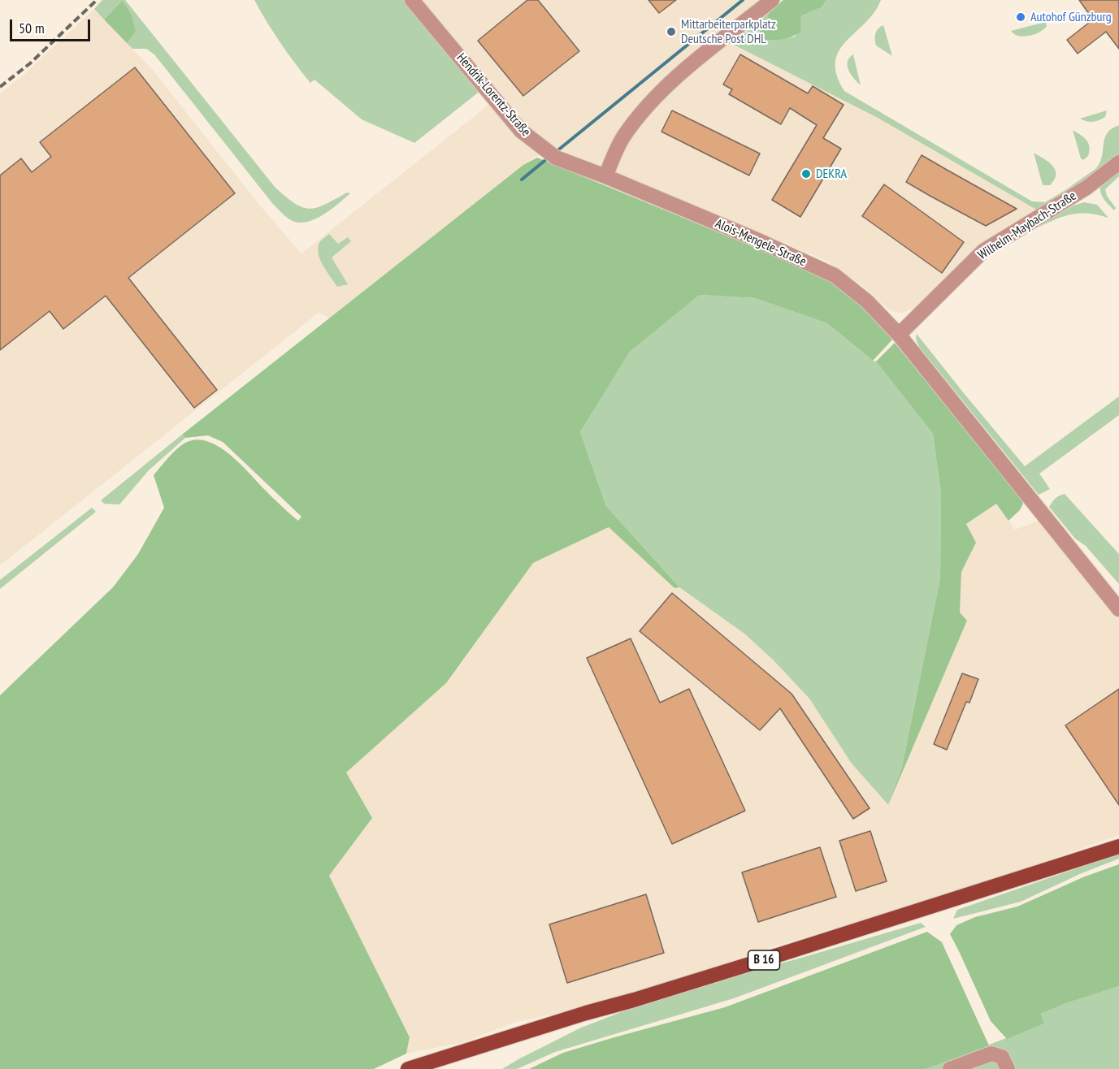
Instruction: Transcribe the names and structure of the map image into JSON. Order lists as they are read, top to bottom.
{
  "streets": {
    "main road": ["B 16"],
    "street": ["Hendrik-Lorentz-Straße", "Wilhelm-Maybach-Straße", "Alois-Mengele-Straße"]
  },
  "crossings": [
    ["Hendrik-Lorentz-Straße", "Alois-Mengele-Straße"],
    ["Wilhelm-Maybach-Straße", "Alois-Mengele-Straße"]
  ],
  "places": ["Autohof Günzburg", "Mittarbeiterparkplatz Deutsche Post DHL", "DEKRA"],
  "scale_bar": "50 m"
}
